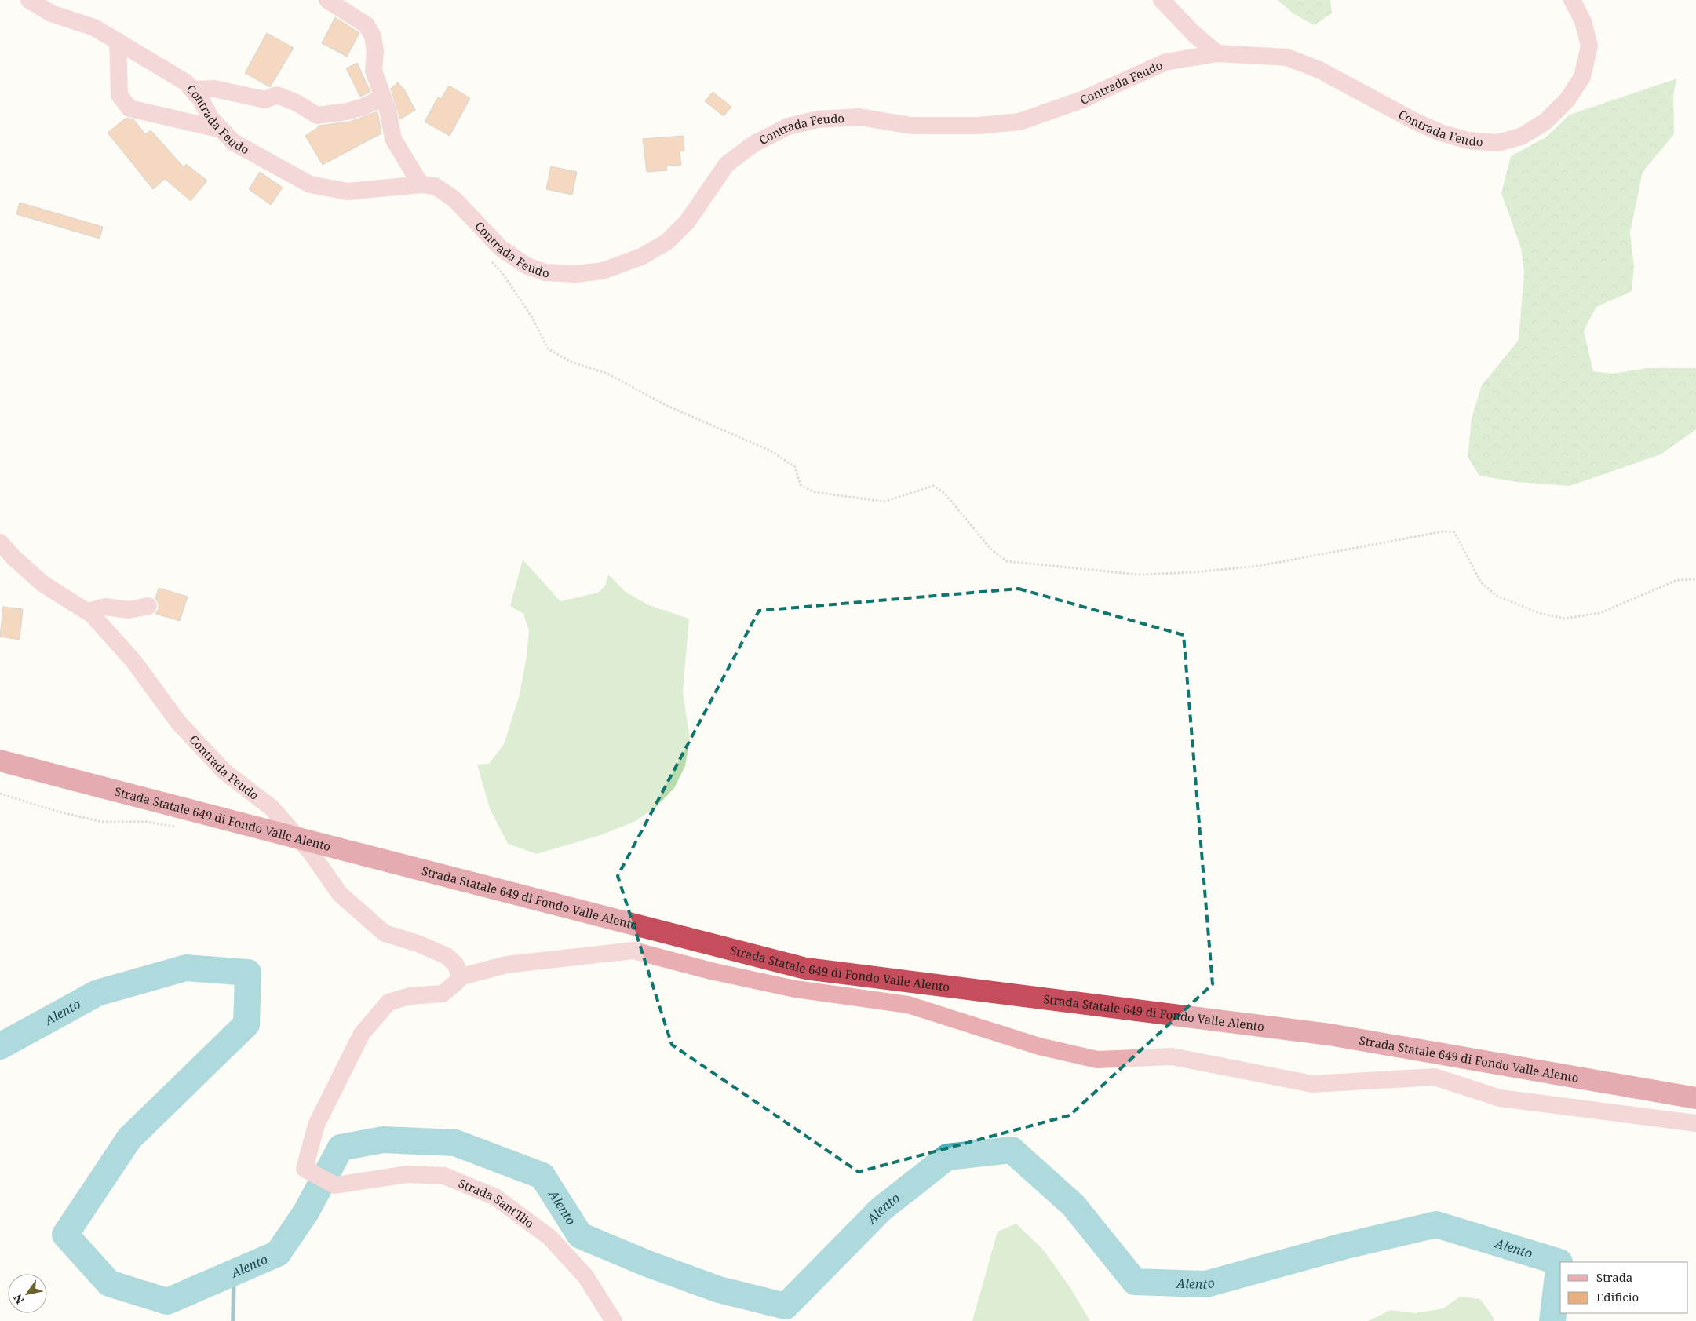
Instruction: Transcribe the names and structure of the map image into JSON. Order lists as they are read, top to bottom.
{
  "streets": {
    "highway": ["Strada Statale 649 di Fondo Valle Alento"],
    "street": ["Contrada Feudo", "Strada Sant'Ilio"]
  },
  "crossings": [
    ["Contrada Feudo", "Strada Sant'Ilio"]
  ],
  "water": ["Alento"],
  "legend": ["Strada", "Edificio"],
  "north": "bottom left"
}
